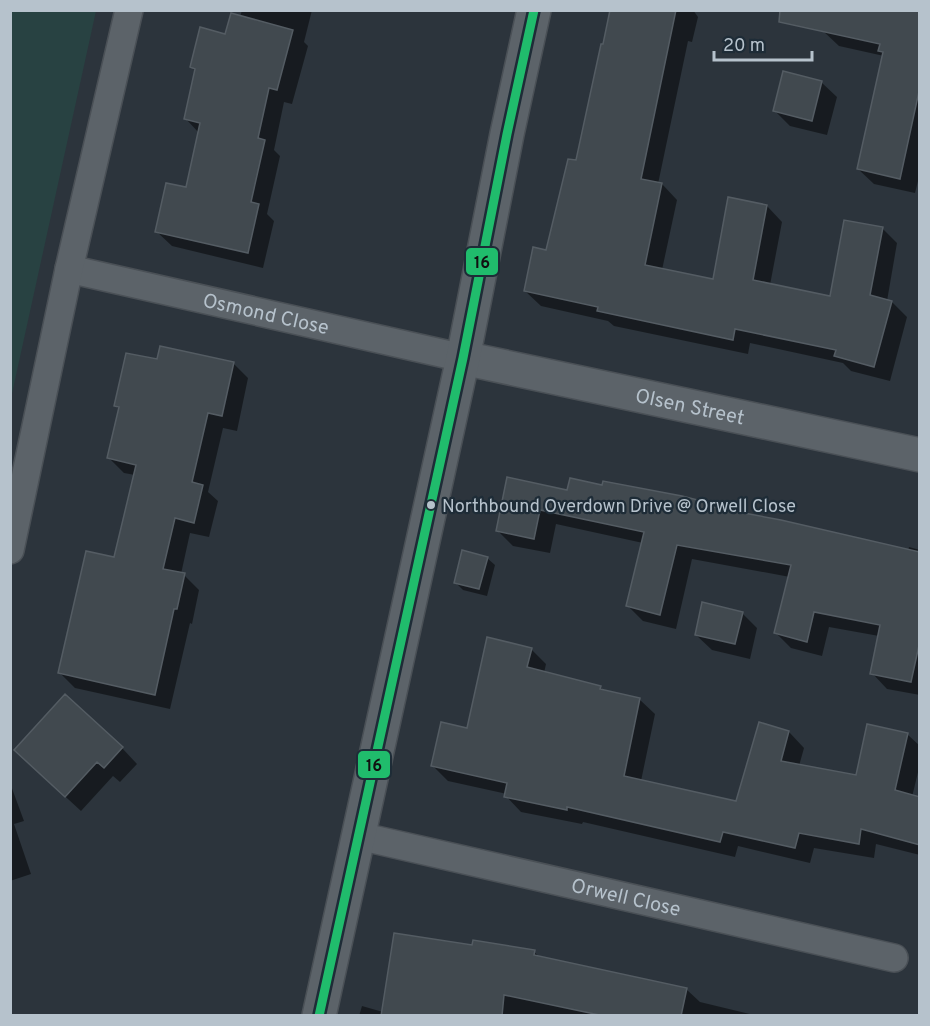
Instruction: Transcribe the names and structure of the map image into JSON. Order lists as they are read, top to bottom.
{
  "streets": {
    "street": ["Osmond Close", "Olsen Street", "Orwell Close"]
  },
  "crossings": [
    ["Osmond Close", "Olsen Street"]
  ],
  "places": ["Northbound Overdown Drive @ Orwell Close"],
  "lines": ["transit line 16"],
  "scale_bar": "20 m"
}
